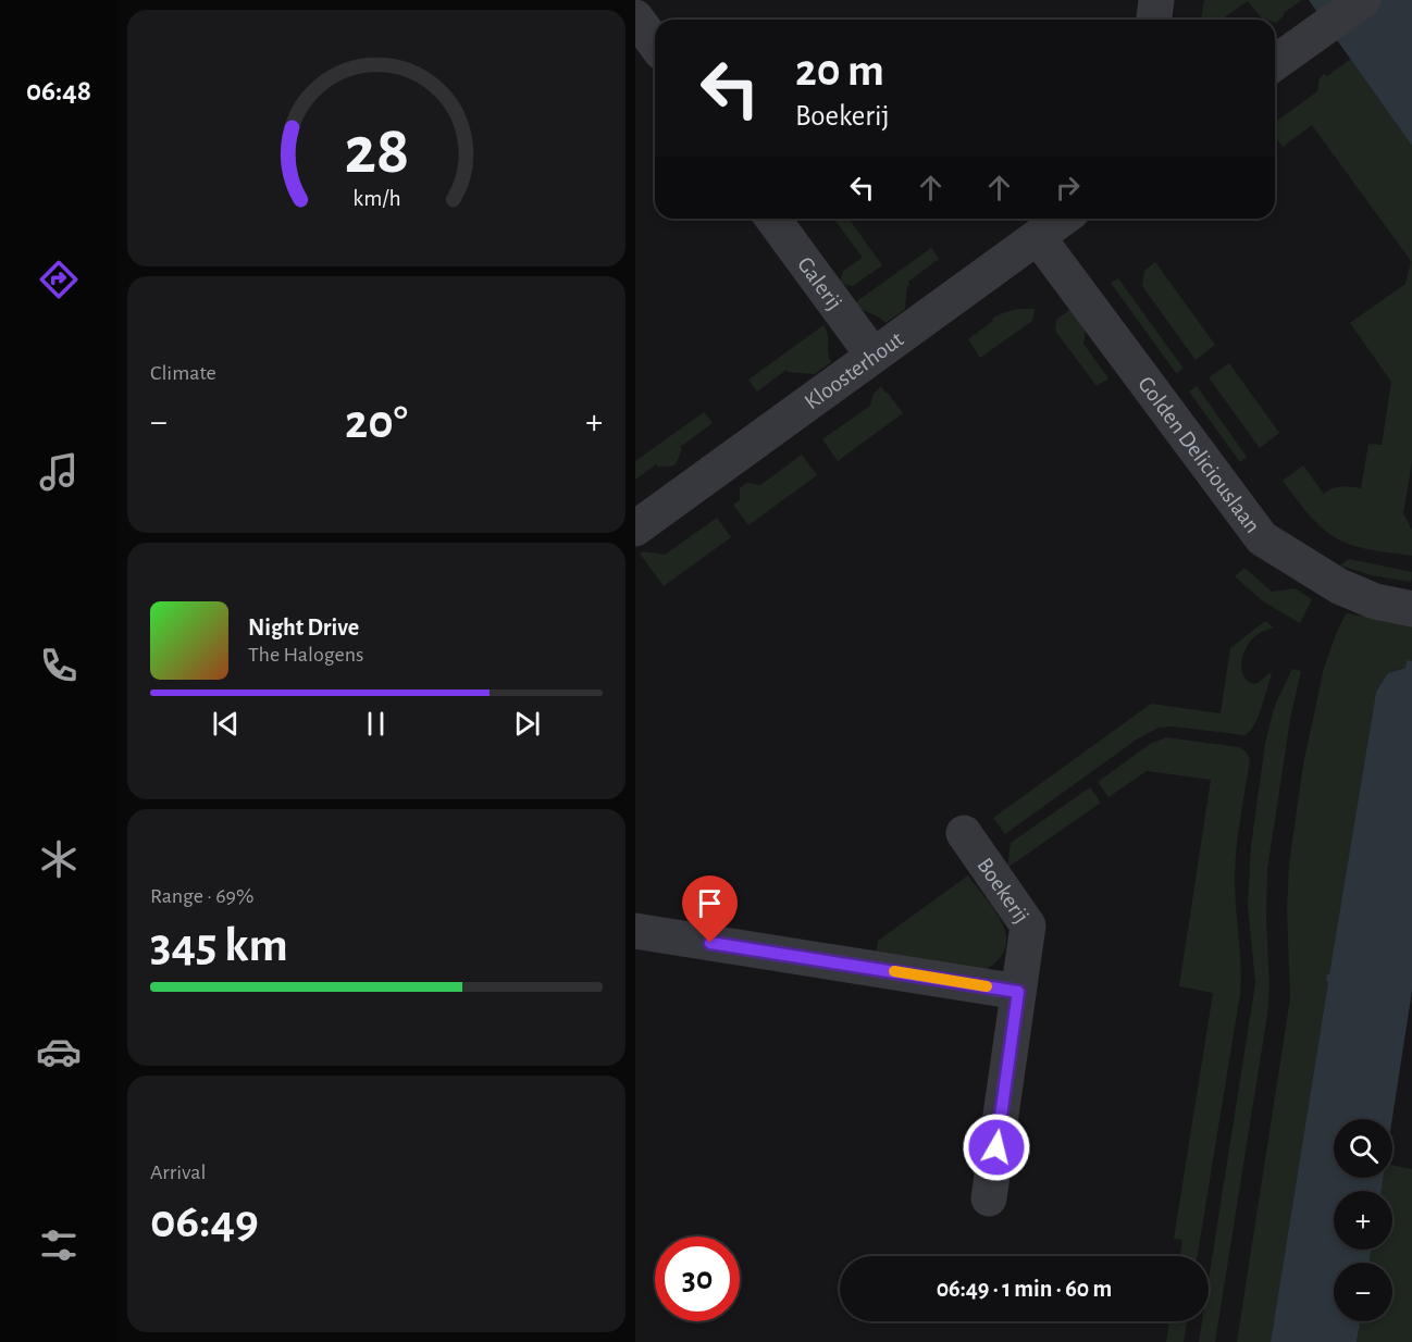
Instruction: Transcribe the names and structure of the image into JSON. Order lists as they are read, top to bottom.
{
  "streets": {
    "street": [
      "Galerij",
      "Kloosterhout",
      "Golden Deliciouslaan",
      "Boekerij"
    ]
  },
  "crossings": [
    ["Galerij", "Kloosterhout"],
    ["Kloosterhout", "Golden Deliciouslaan"]
  ],
  "page": {
    "tabs": "06:48",
    "turn": ["20 m", "Boekerij"],
    "tile": [
      "Climate",
      ["Range · 69%", "345 km"],
      ["Arrival", "06:49"]
    ],
    "heat": ["−", "20°", "+"],
    "song": ["Night Drive", "The Halogens"],
    "map_buttons": ["+", "−"],
    "limit": "30",
    "trip": "06:49 · 1 min · 60 m",
    "gauge": ["28", "km/h"]
  }
}
